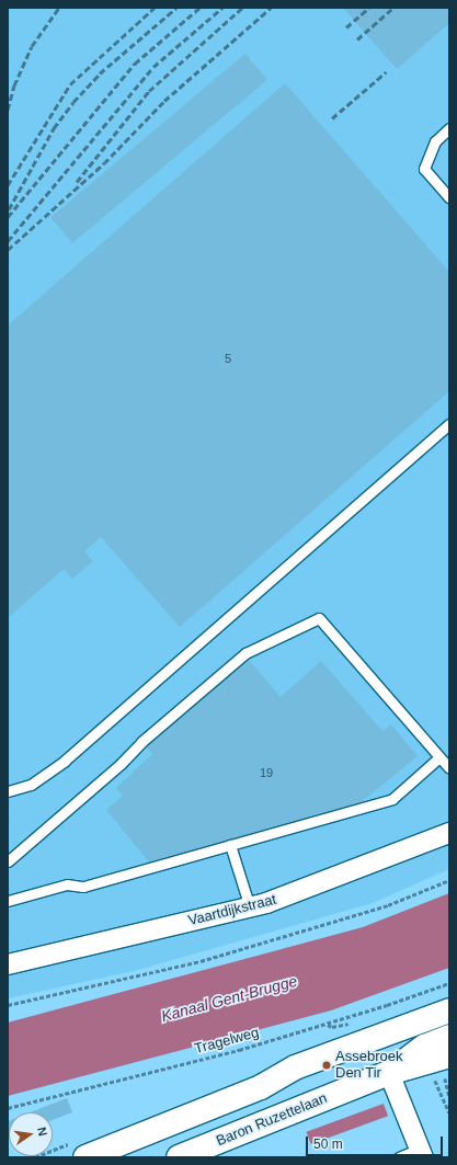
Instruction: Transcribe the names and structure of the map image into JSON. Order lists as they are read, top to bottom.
{
  "streets": {
    "main road": ["Baron Ruzettelaan"],
    "street": ["Vaartdijkstraat"],
    "path": ["Tragelweg"]
  },
  "water": ["Kanaal Gent-Brugge"],
  "places": ["Assebroek Den Tir"],
  "house_numbers": ["5", "19"],
  "scale_bar": "50 m",
  "north": "right"
}
